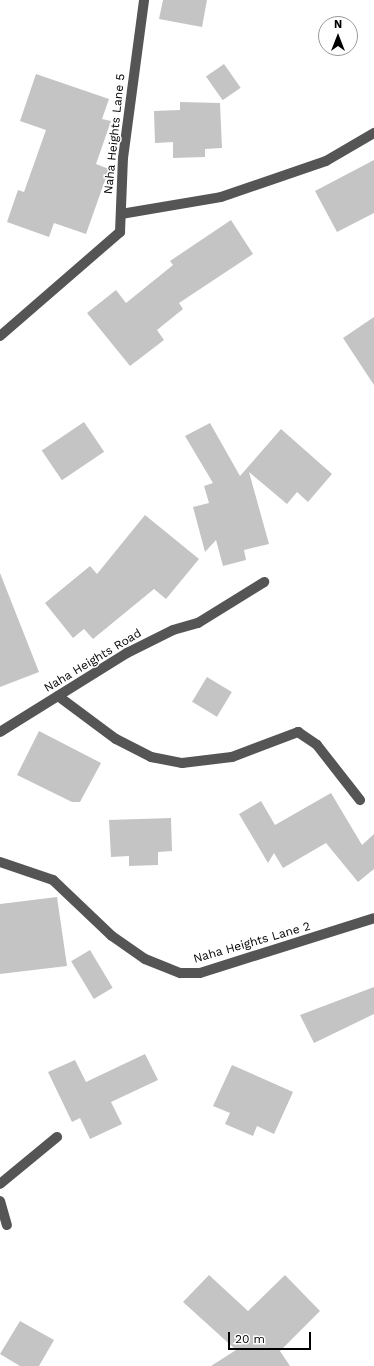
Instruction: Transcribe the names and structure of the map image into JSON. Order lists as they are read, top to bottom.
{
  "streets": {
    "street": ["Naha Heights Lane 5", "Naha Heights Road", "Naha Heights Lane 2"]
  },
  "scale_bar": "20 m",
  "north": "top"
}
